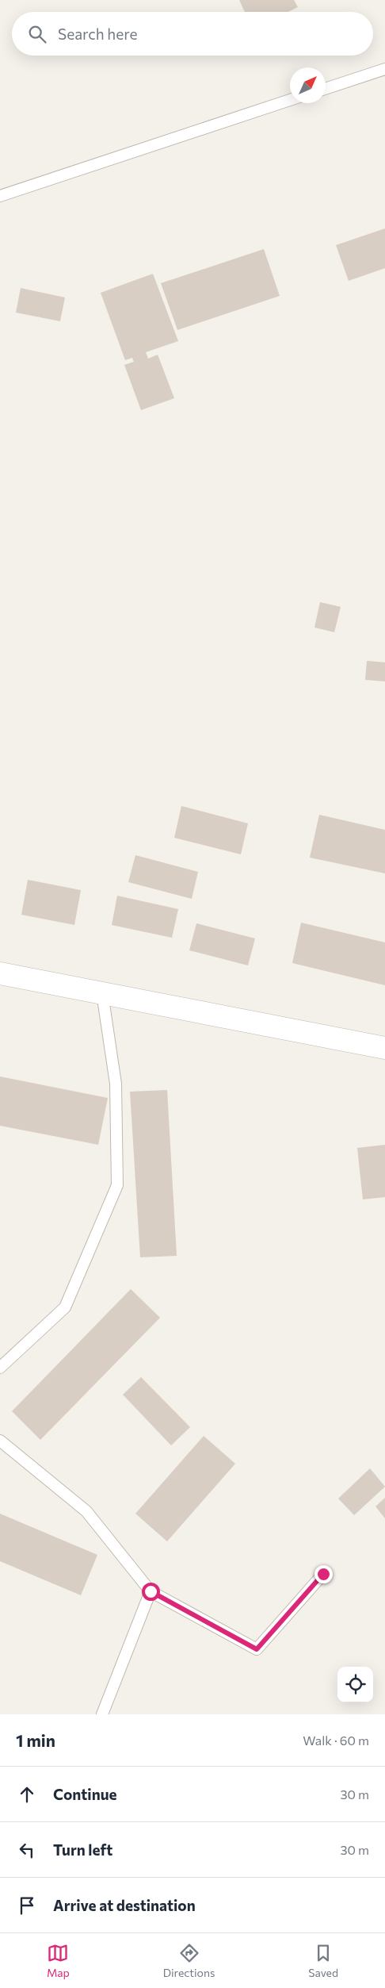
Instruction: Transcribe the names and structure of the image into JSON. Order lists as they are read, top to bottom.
{
  "north": "top right",
  "page": {
    "search": "Search here",
    "heading": ["1 min", "Walk · 60 m"],
    "list": [
      ["Continue", "30 m"],
      ["Turn left", "30 m"],
      "Arrive at destination"
    ],
    "nav": ["Map", "Directions", "Saved"]
  }
}
